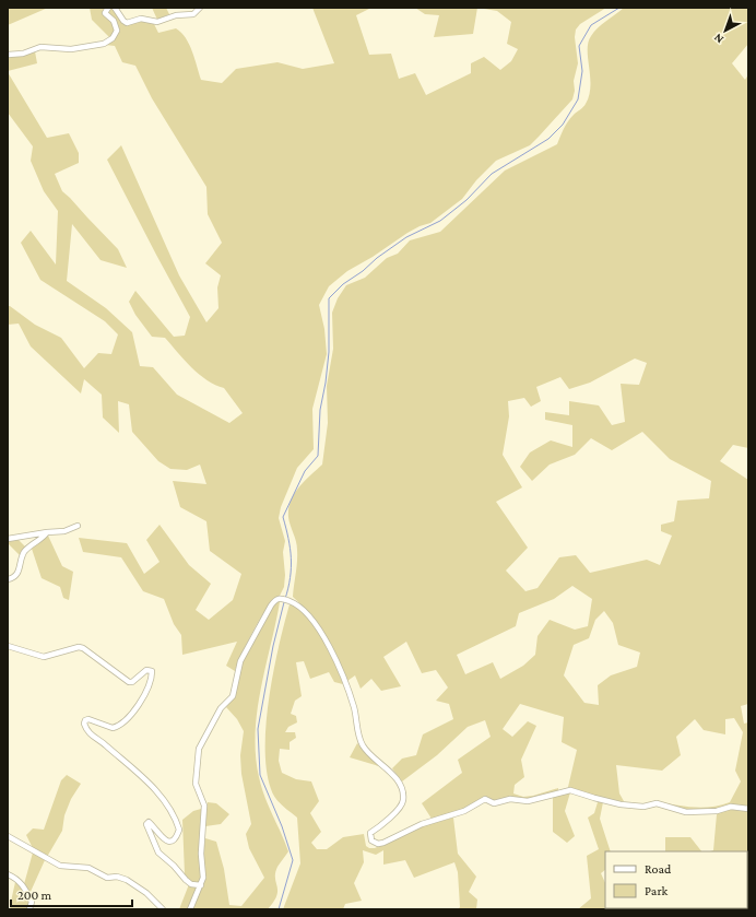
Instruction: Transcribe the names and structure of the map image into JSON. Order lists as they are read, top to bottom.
{
  "legend": ["Road", "Park"],
  "scale_bar": "200 m",
  "north": "bottom left"
}
